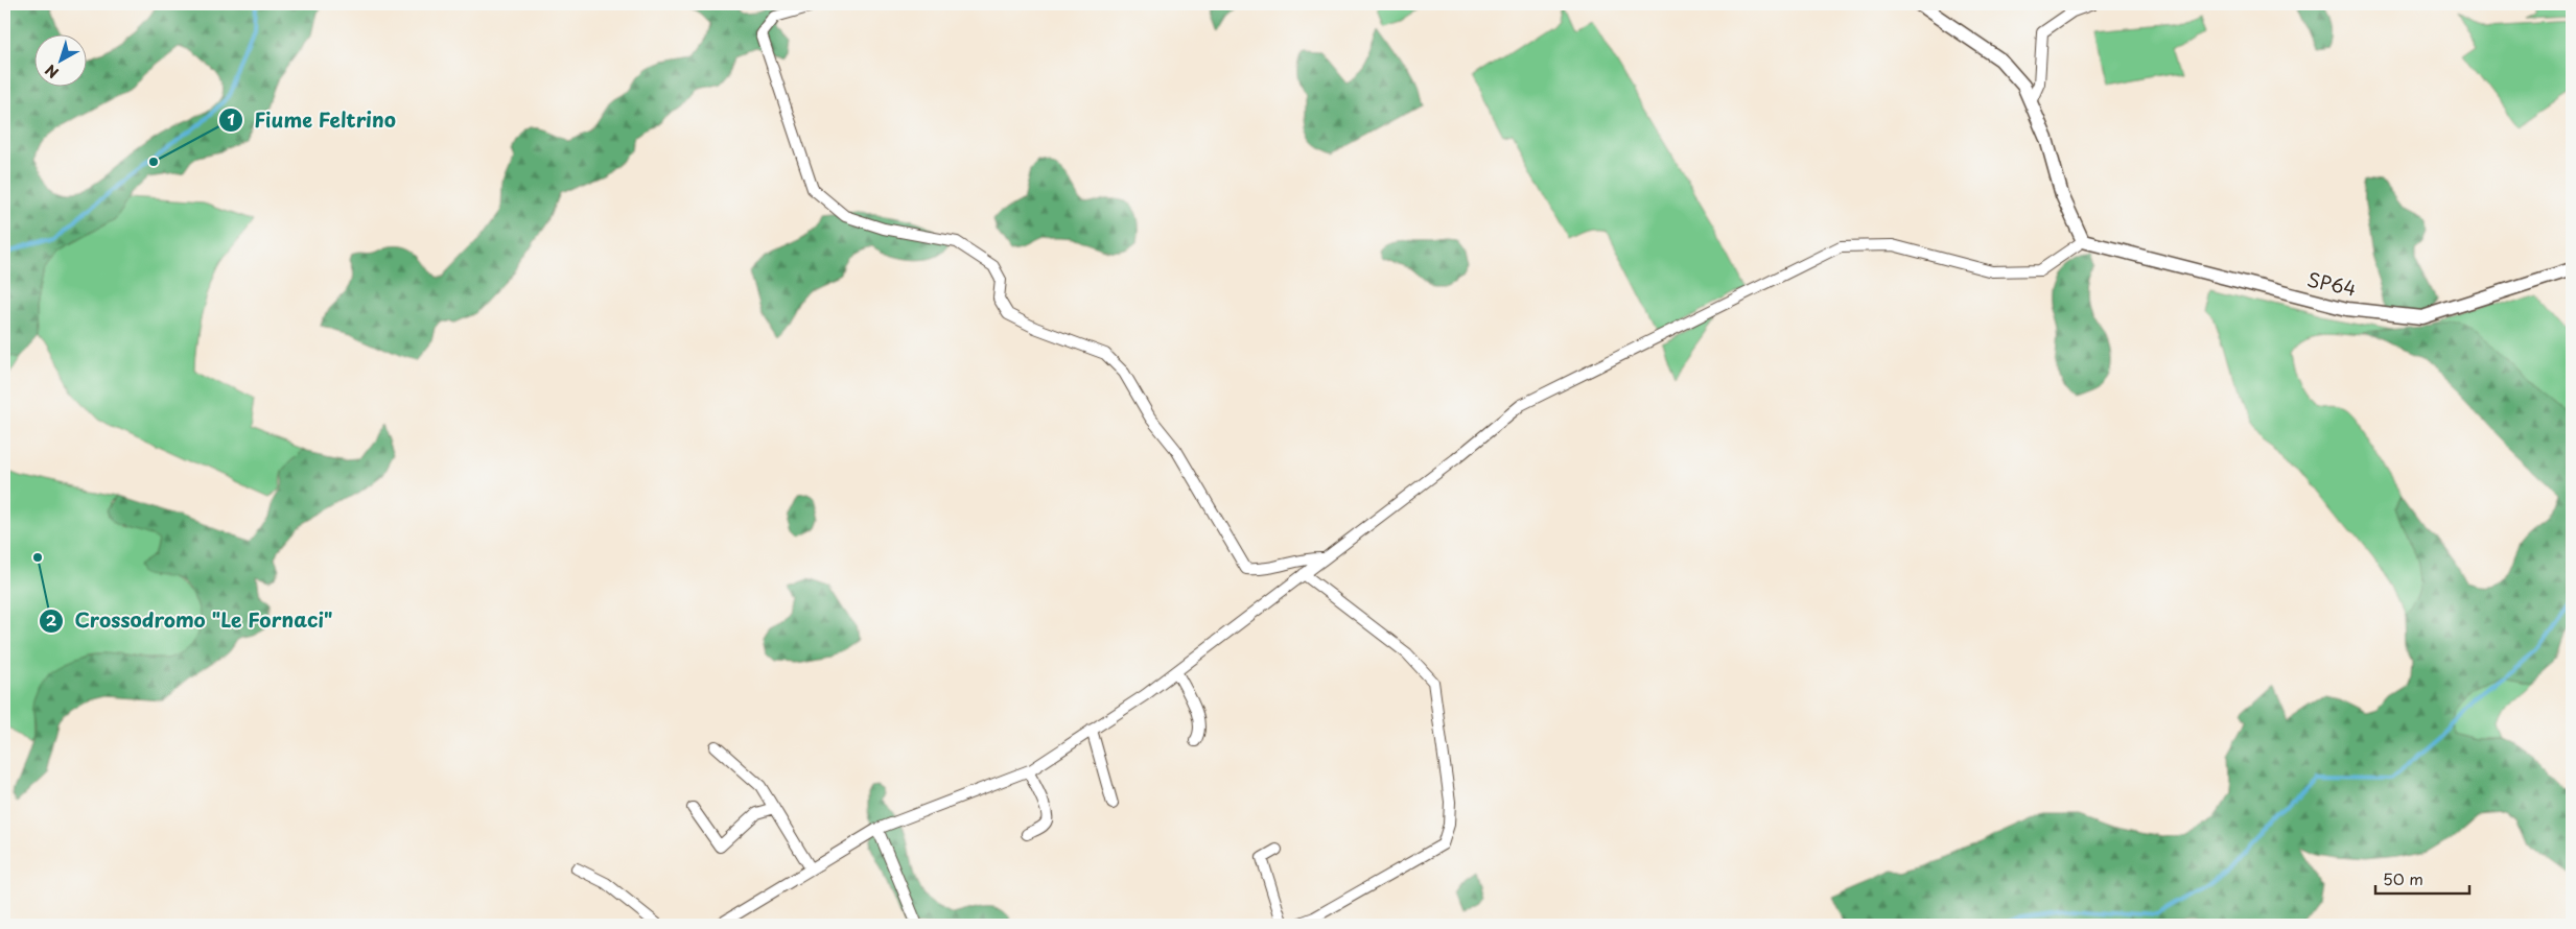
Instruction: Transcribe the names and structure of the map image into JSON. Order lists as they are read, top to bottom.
{
  "streets": {
    "street": ["SP64"]
  },
  "places": ["Fiume Feltrino", "Crossodromo \"Le Fornaci\""],
  "scale_bar": "50 m",
  "north": "bottom left"
}
